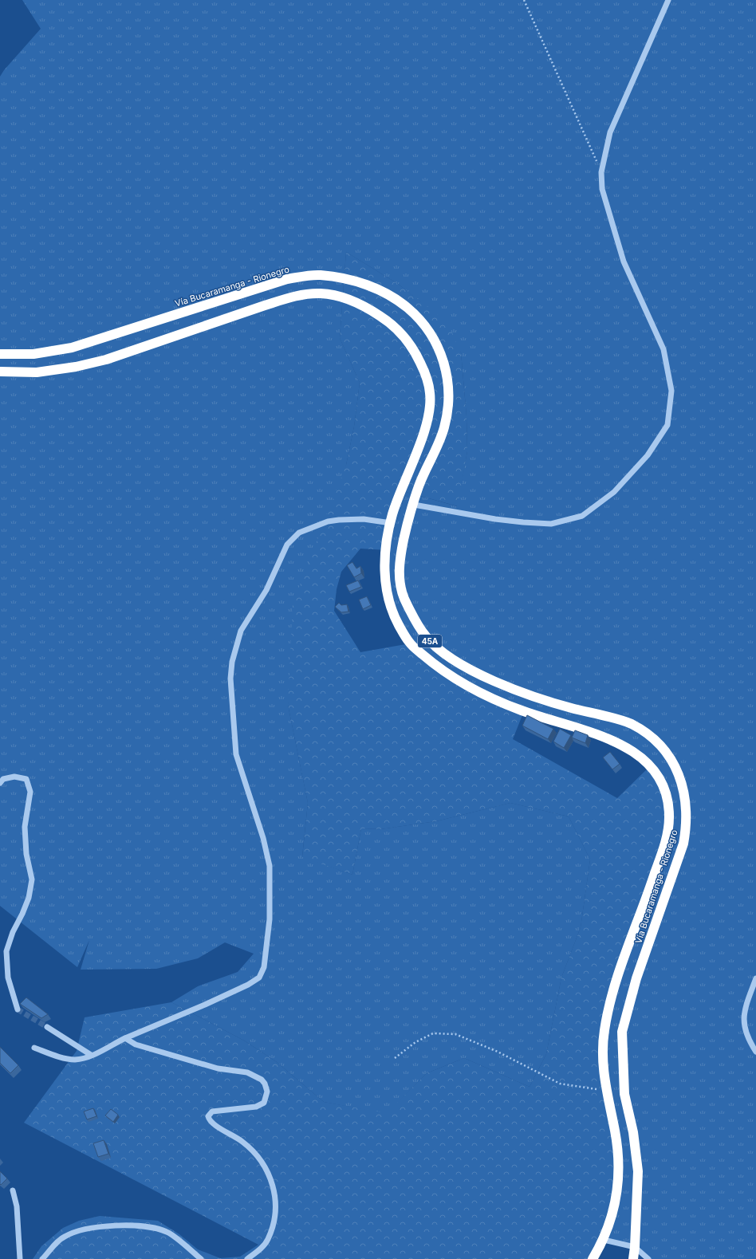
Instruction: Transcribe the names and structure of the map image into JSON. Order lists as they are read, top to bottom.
{
  "streets": {
    "highway": ["Vía Bucaramanga - Rionegro", "45A"]
  }
}
